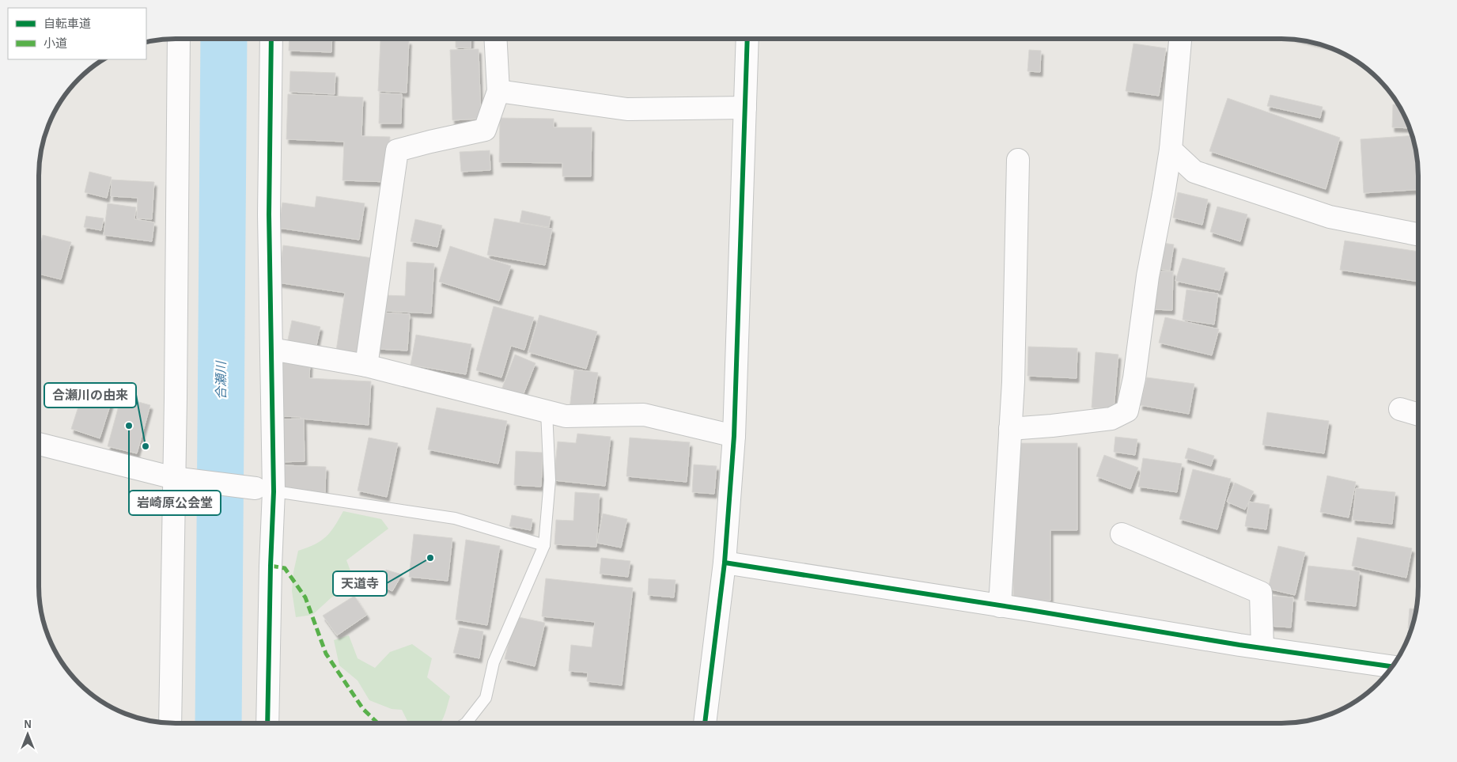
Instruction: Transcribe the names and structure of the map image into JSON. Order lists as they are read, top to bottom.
{
  "water": ["合瀬川"],
  "places": ["岩崎原公会堂", "合瀬川の由来", "天道寺"],
  "legend": ["自転車道", "小道"],
  "north": "top"
}
